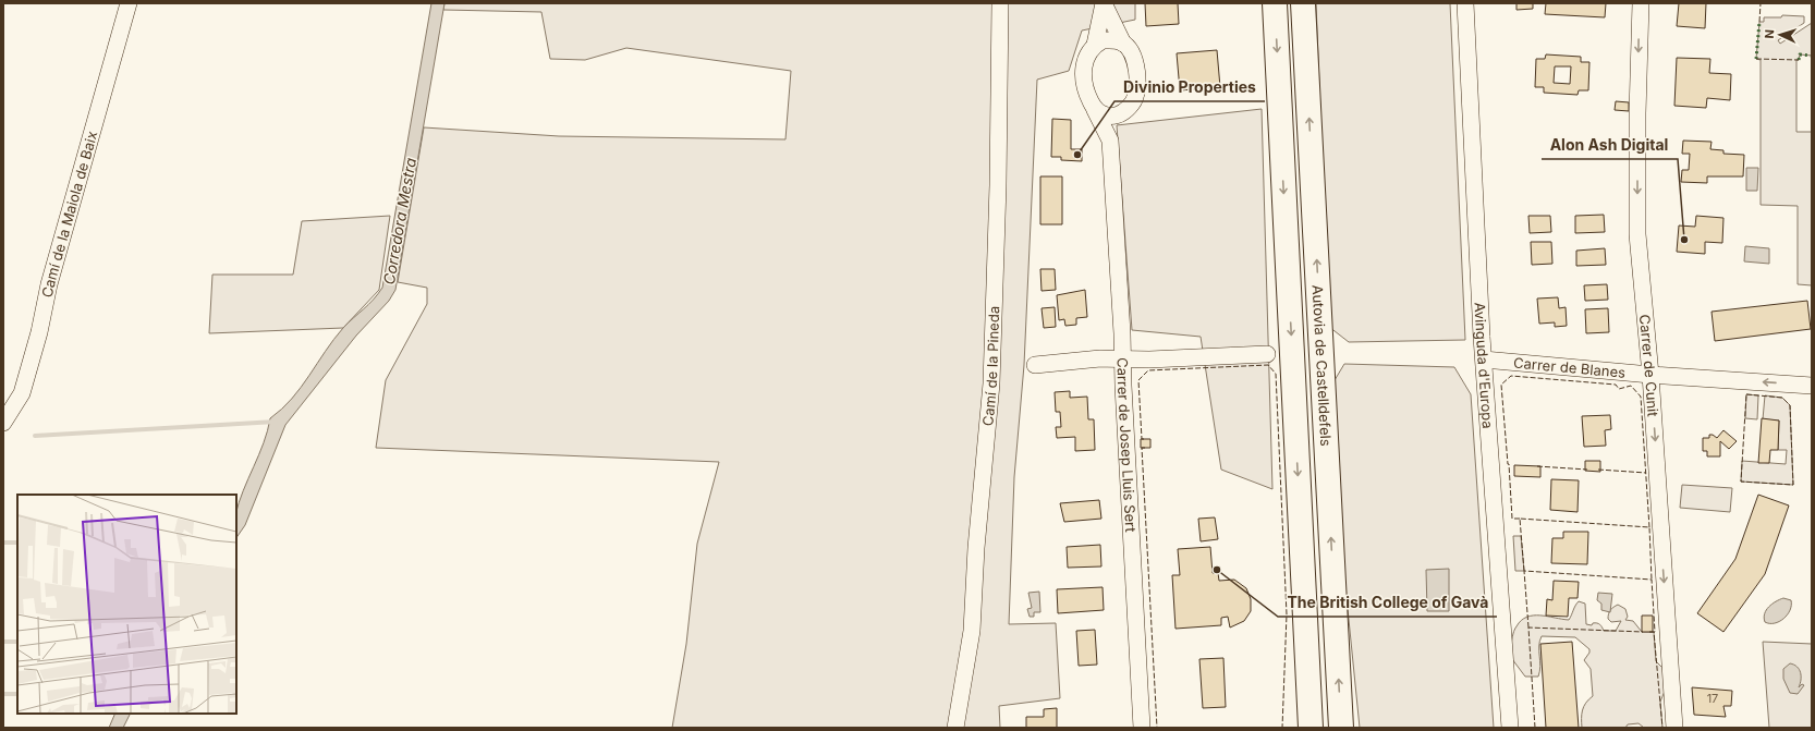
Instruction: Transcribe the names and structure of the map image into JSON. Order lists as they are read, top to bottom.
{
  "streets": {
    "highway": ["Autovia de Castelldefels"],
    "street": [
      "Camí de la Maiola de Baix",
      "Camí de la Pineda",
      "Avinguda d'Europa",
      "Carrer de Cunit",
      "Carrer de Blanes",
      "Carrer de Josep Lluis Sert"
    ]
  },
  "crossings": [
    ["Avinguda d'Europa", "Carrer de Blanes"],
    ["Carrer de Cunit", "Carrer de Blanes"]
  ],
  "one_way": ["Carrer de Cunit", "Carrer de Blanes"],
  "water": ["Corredora Mestra"],
  "places": ["Divinio Properties", "Alon Ash Digital", "The British College of Gavà"],
  "house_numbers": ["17"],
  "north": "left"
}
